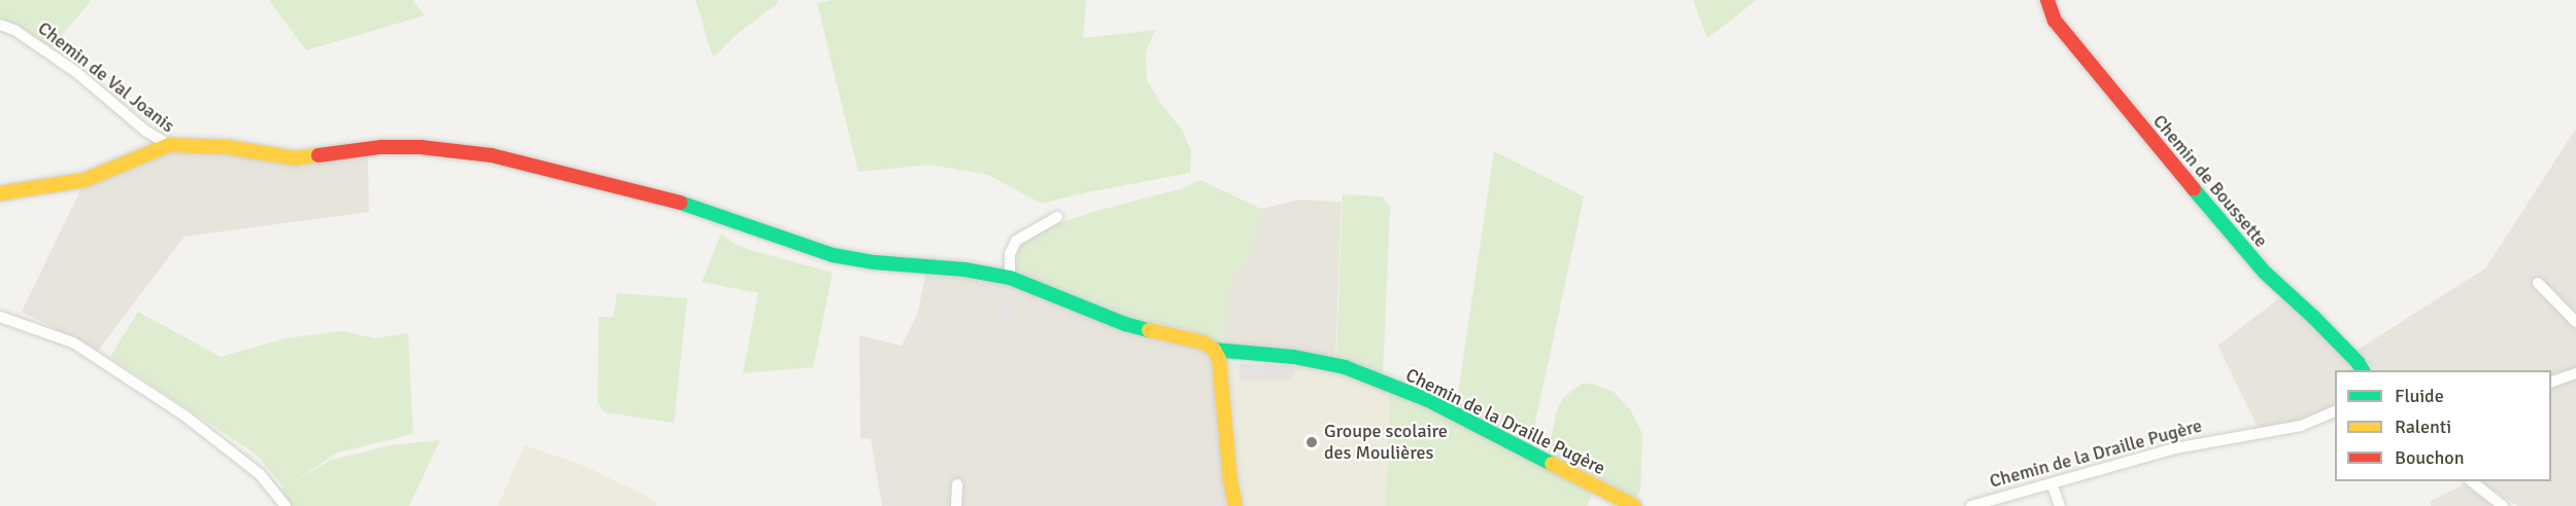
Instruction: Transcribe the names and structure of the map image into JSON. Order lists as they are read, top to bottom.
{
  "streets": {
    "street": ["Chemin de Val Joanis", "Chemin de Boussette", "Chemin de la Draille Pugère"]
  },
  "crossings": [
    ["Chemin de Val Joanis", "Chemin de la Draille Pugère"]
  ],
  "places": ["Groupe scolaire des Moulières"],
  "legend": ["Fluide", "Ralenti", "Bouchon"]
}
